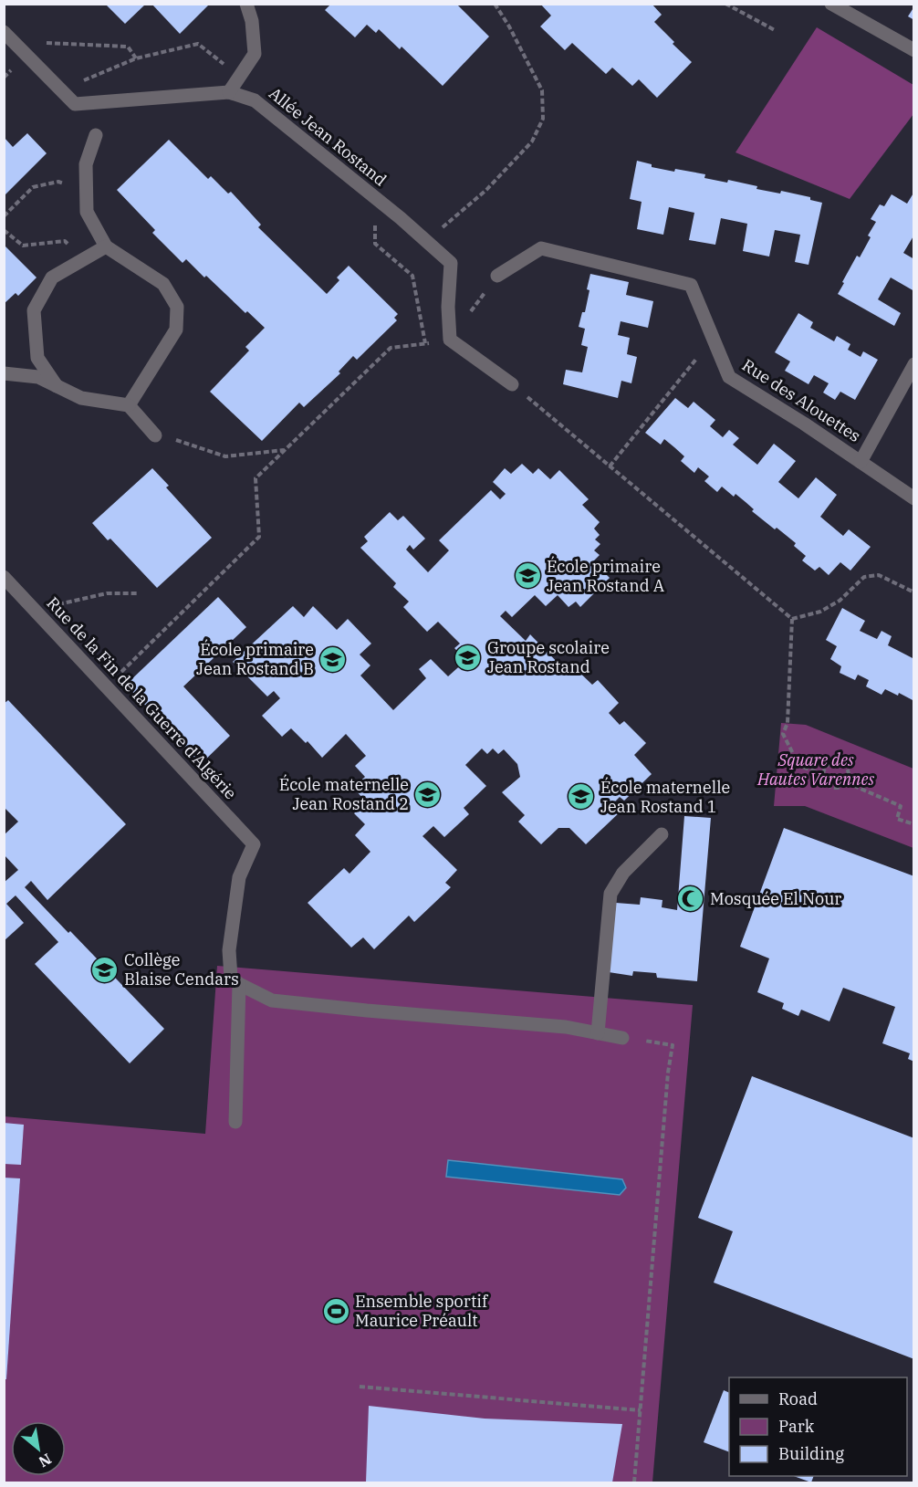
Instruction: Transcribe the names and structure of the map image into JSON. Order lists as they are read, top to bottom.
{
  "streets": {
    "street": ["Allée Jean Rostand", "Rue des Alouettes", "Rue de la Fin de la Guerre d'Algérie"]
  },
  "parks": ["Square des Hautes Varennes"],
  "places": {
    "school or university": [
      "École primaire Jean Rostand A",
      "Groupe scolaire Jean Rostand",
      "École primaire Jean Rostand B",
      "École maternelle Jean Rostand 2",
      "École maternelle Jean Rostand 1",
      "Collège Blaise Cendars"
    ],
    "mosque": ["Mosquée El Nour"],
    "sports": ["Ensemble sportif Maurice Préault"]
  },
  "legend": ["Road", "Park", "Building"],
  "north": "bottom right"
}
